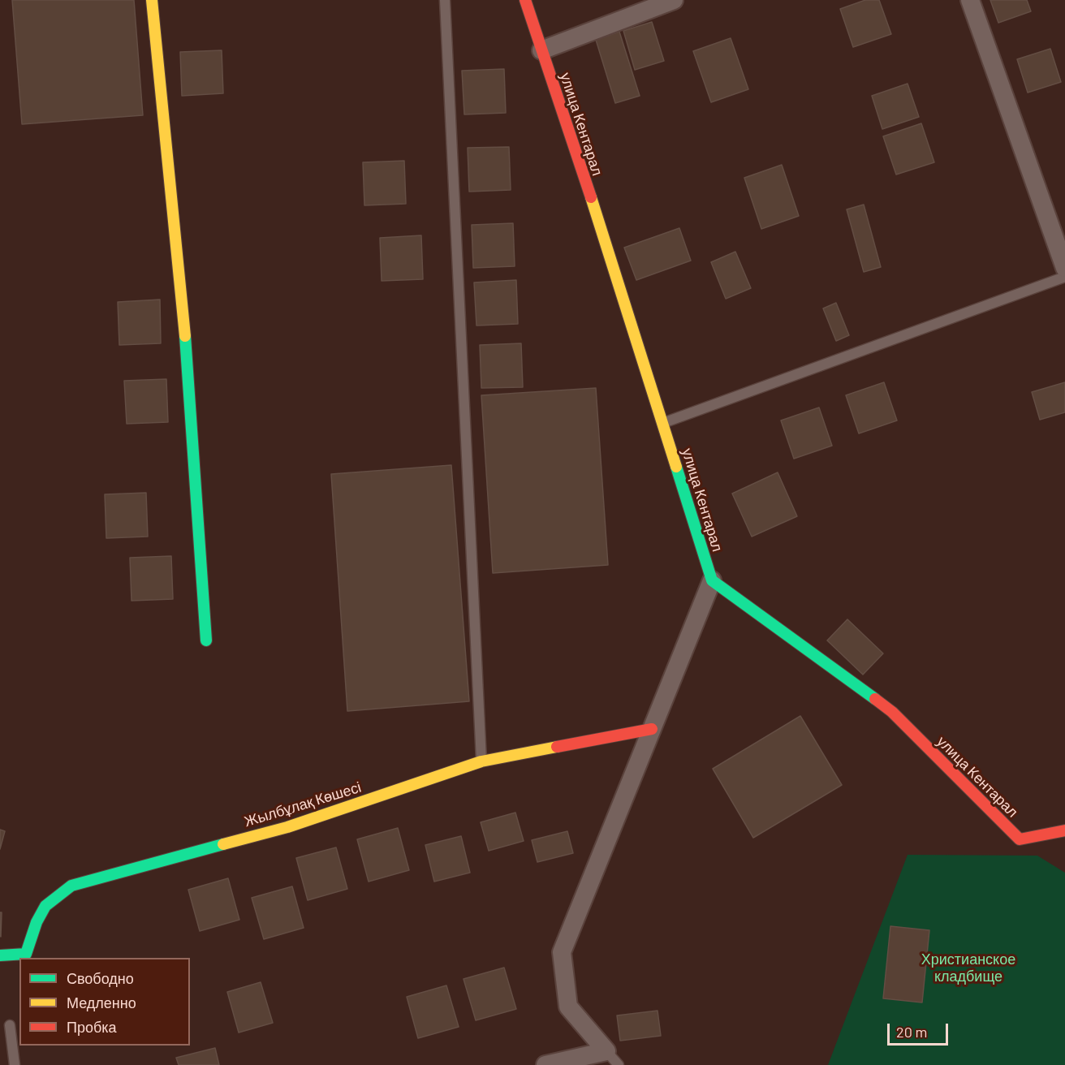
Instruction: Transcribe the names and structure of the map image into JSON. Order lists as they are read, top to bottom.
{
  "streets": {
    "street": ["улица Кентарал", "Жылбұлақ Көшесі"]
  },
  "parks": ["Христианское кладбище"],
  "legend": ["Свободно", "Медленно", "Пробка"],
  "scale_bar": "20 m"
}
